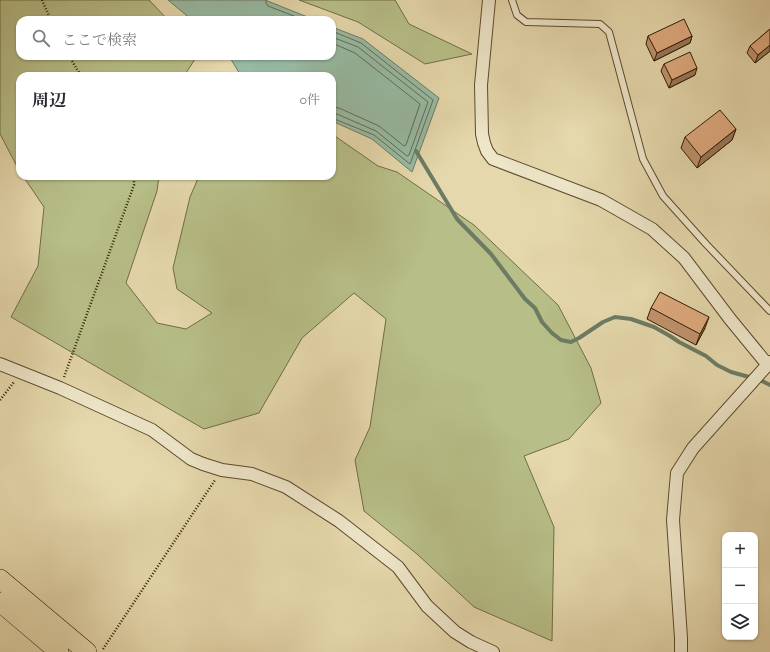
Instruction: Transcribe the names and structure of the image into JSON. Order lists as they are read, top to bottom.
{
  "page": {
    "search": "ここで検索",
    "heading": ["周辺", "0件"],
    "map_buttons": ["+", "−"]
  }
}
